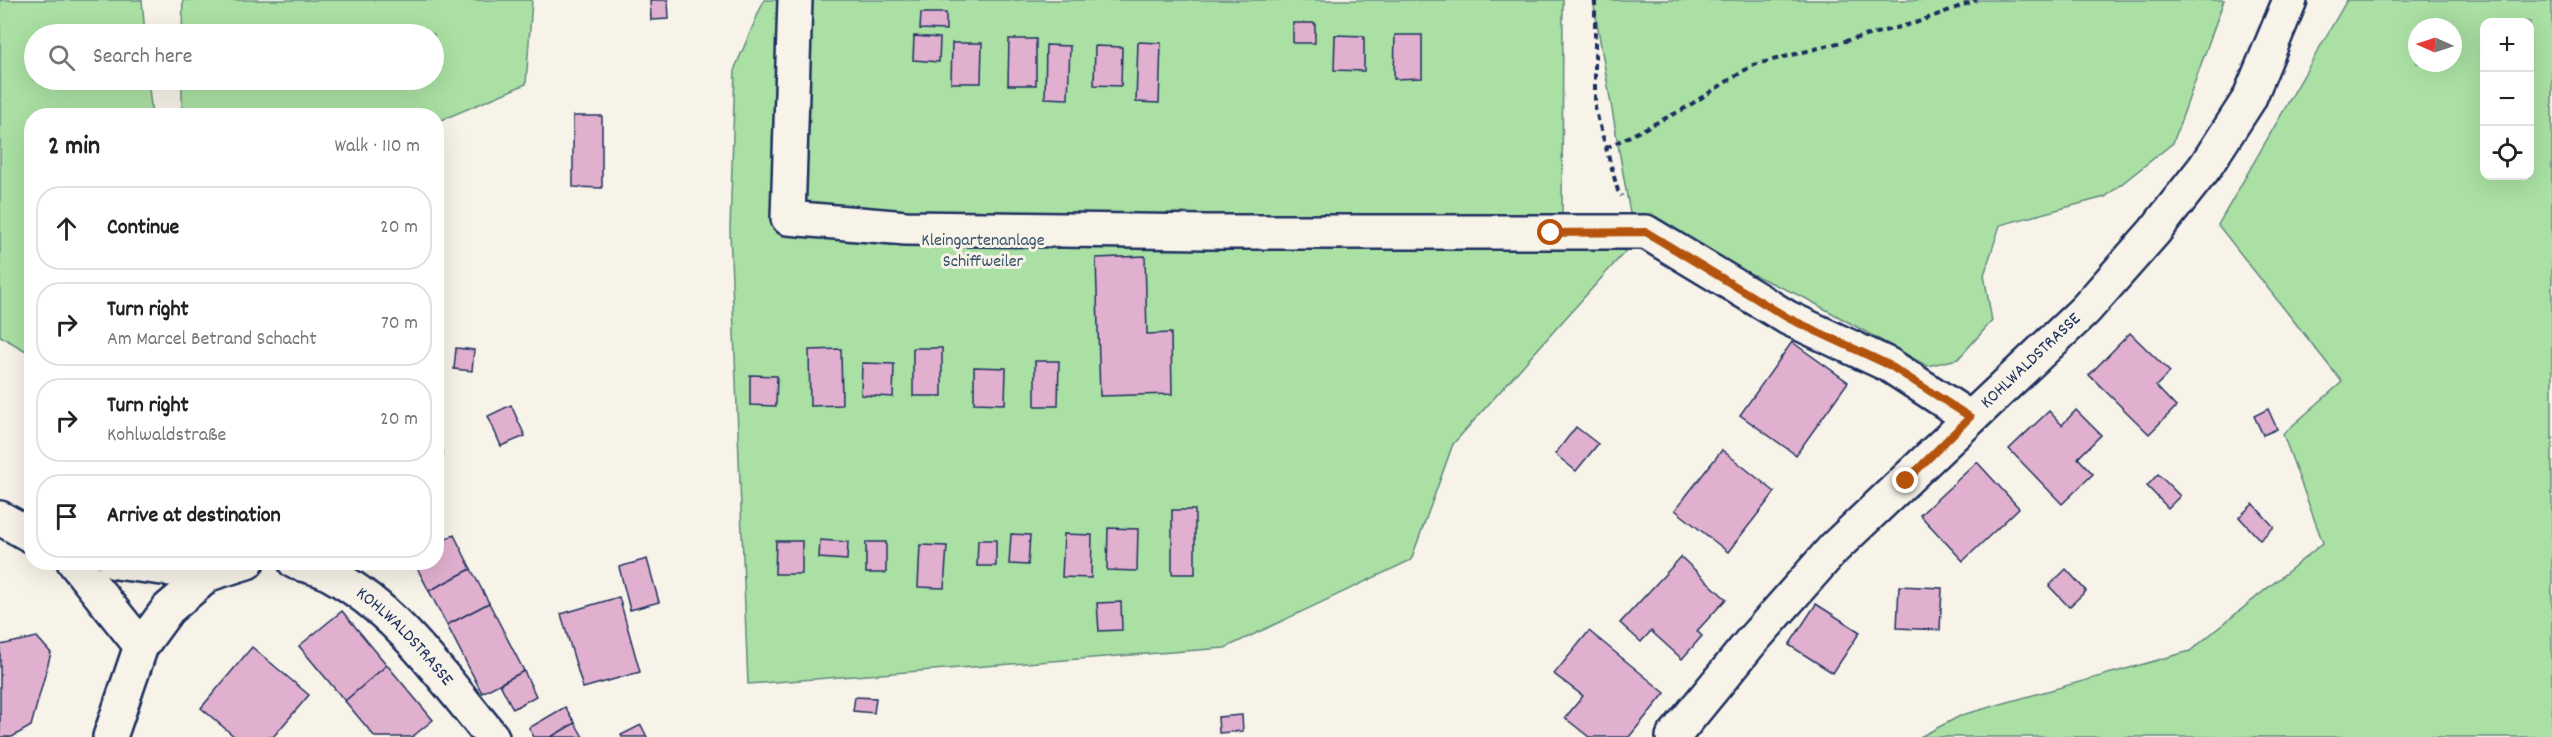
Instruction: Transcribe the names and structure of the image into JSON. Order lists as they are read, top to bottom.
{
  "streets": {
    "street": ["KOHLWALDSTRASSE"]
  },
  "parks": ["Kleingartenanlage Schiffweiler"],
  "north": "left",
  "page": {
    "map_buttons": ["+", "−"],
    "search": "Search here",
    "heading": ["2 min", "Walk · 110 m"],
    "list": [
      ["Continue", "20 m"],
      ["Turn right", "Am Marcel Betrand Schacht", "70 m"],
      ["Turn right", "Kohlwaldstraße", "20 m"],
      "Arrive at destination"
    ]
  }
}
